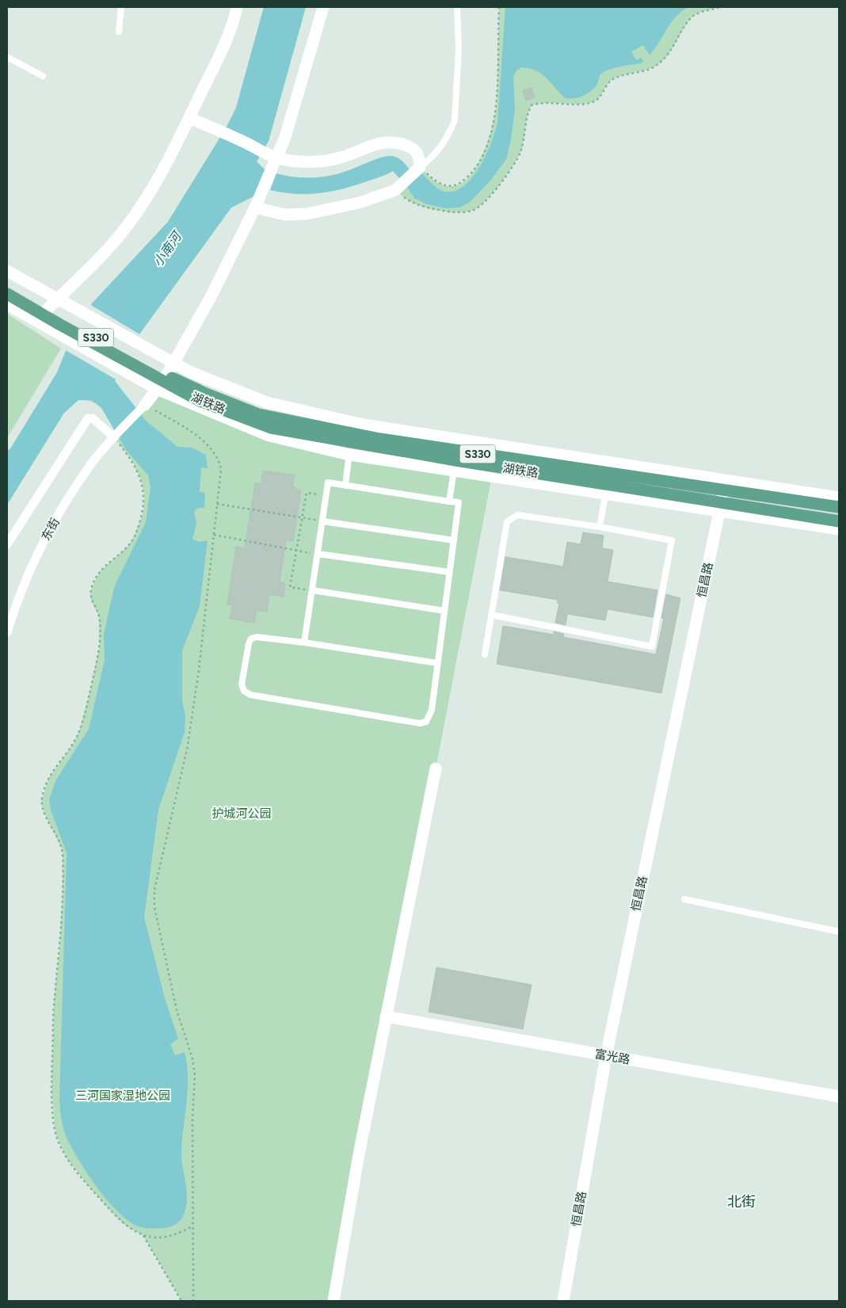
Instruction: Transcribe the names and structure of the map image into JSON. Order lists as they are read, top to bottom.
{
  "streets": {
    "main road": ["S330", "湖铁路"],
    "street": ["东街", "恒昌路", "富光路"]
  },
  "crossings": [
    ["S330", "湖铁路"],
    ["湖铁路", "恒昌路"],
    ["恒昌路", "富光路"]
  ],
  "districts": ["北街"],
  "water": ["小南河"],
  "parks": ["护城河公园", "三河国家湿地公园"]
}
